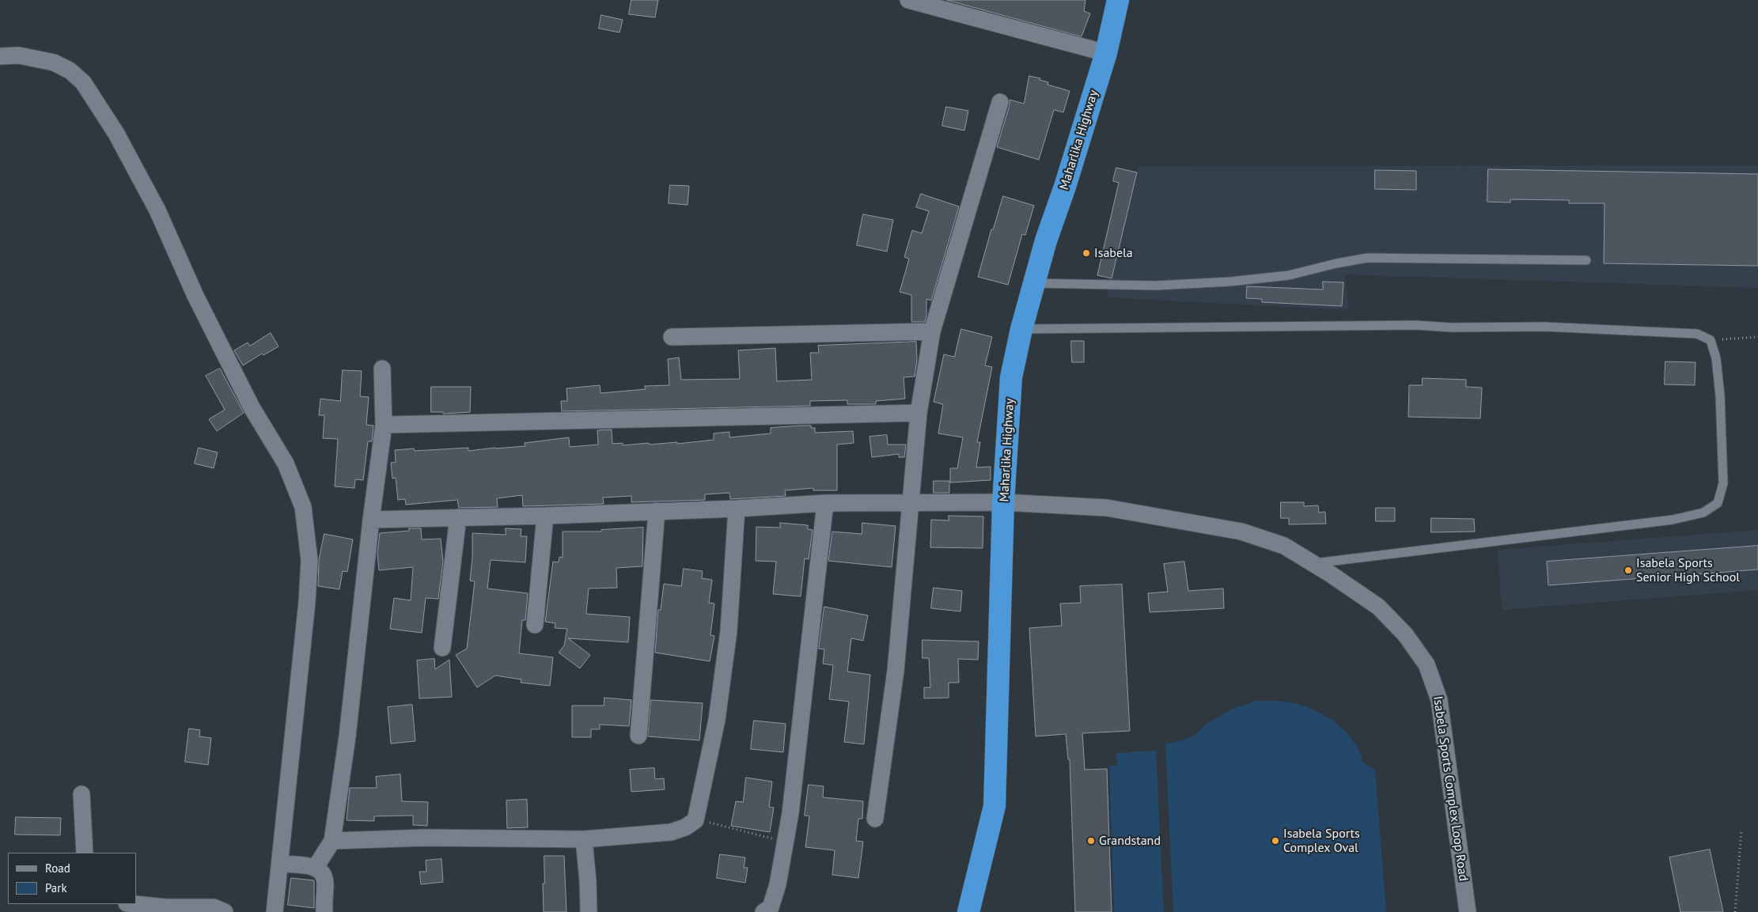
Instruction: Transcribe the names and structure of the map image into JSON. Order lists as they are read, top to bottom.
{
  "streets": {
    "highway": ["Maharlika Highway"],
    "street": ["Isabela Sports Complex Loop Road"]
  },
  "crossings": [
    ["Maharlika Highway", "Isabela Sports Complex Loop Road"]
  ],
  "places": [
    "Isabela",
    "Isabela Sports Senior High School",
    "Grandstand",
    "Isabela Sports Complex Oval"
  ],
  "legend": ["Road", "Park"]
}
